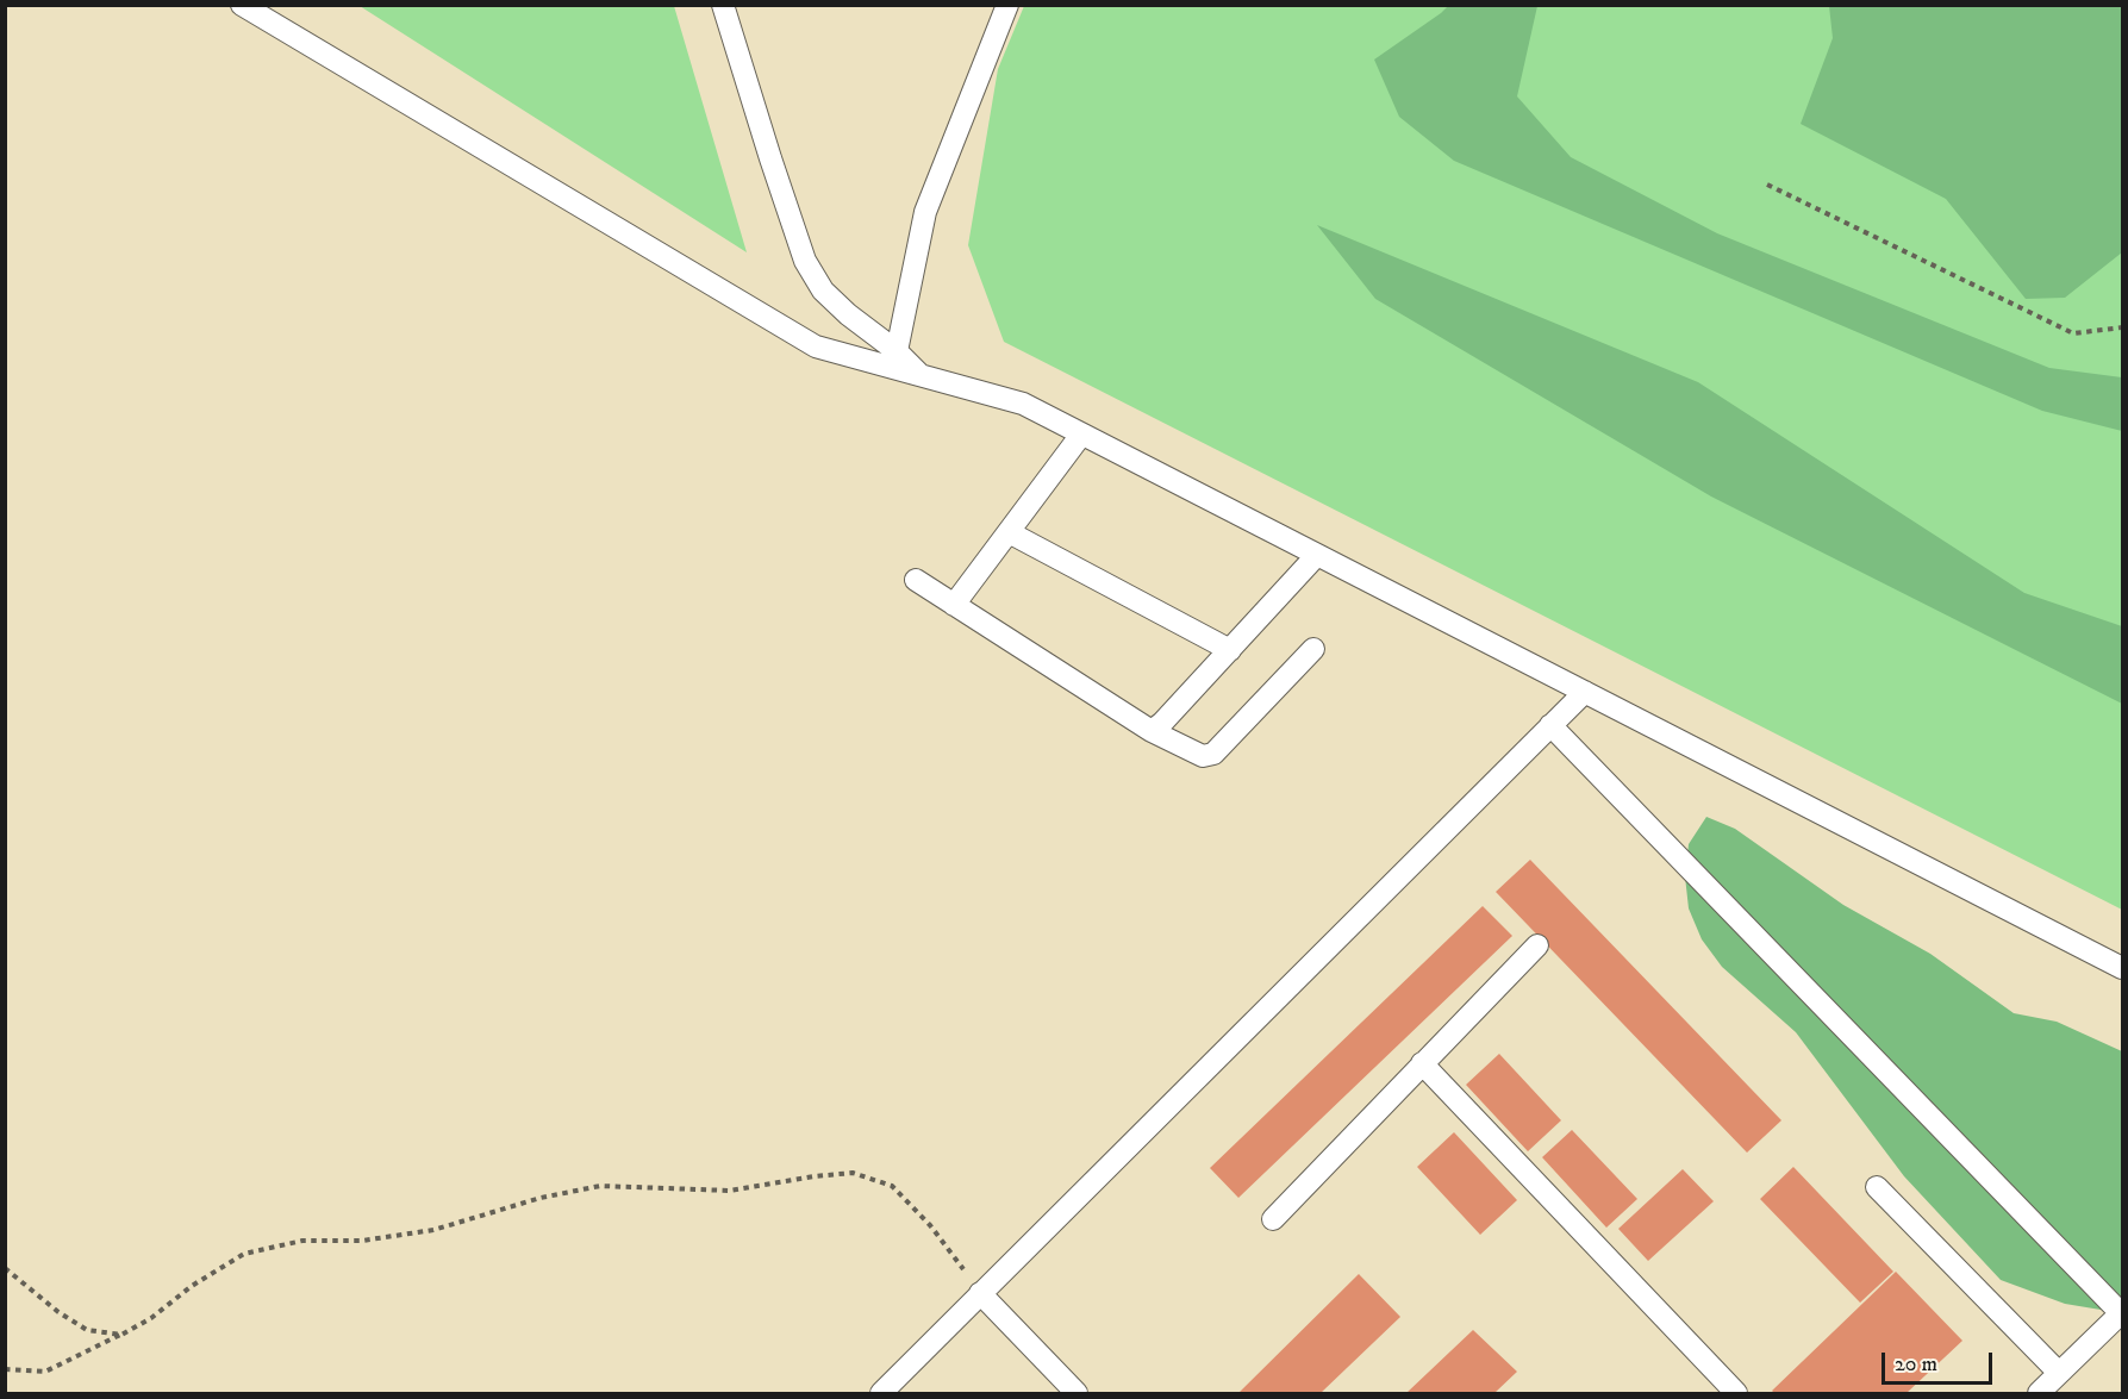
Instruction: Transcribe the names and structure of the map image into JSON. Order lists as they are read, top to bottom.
{
  "scale_bar": "20 m"
}
